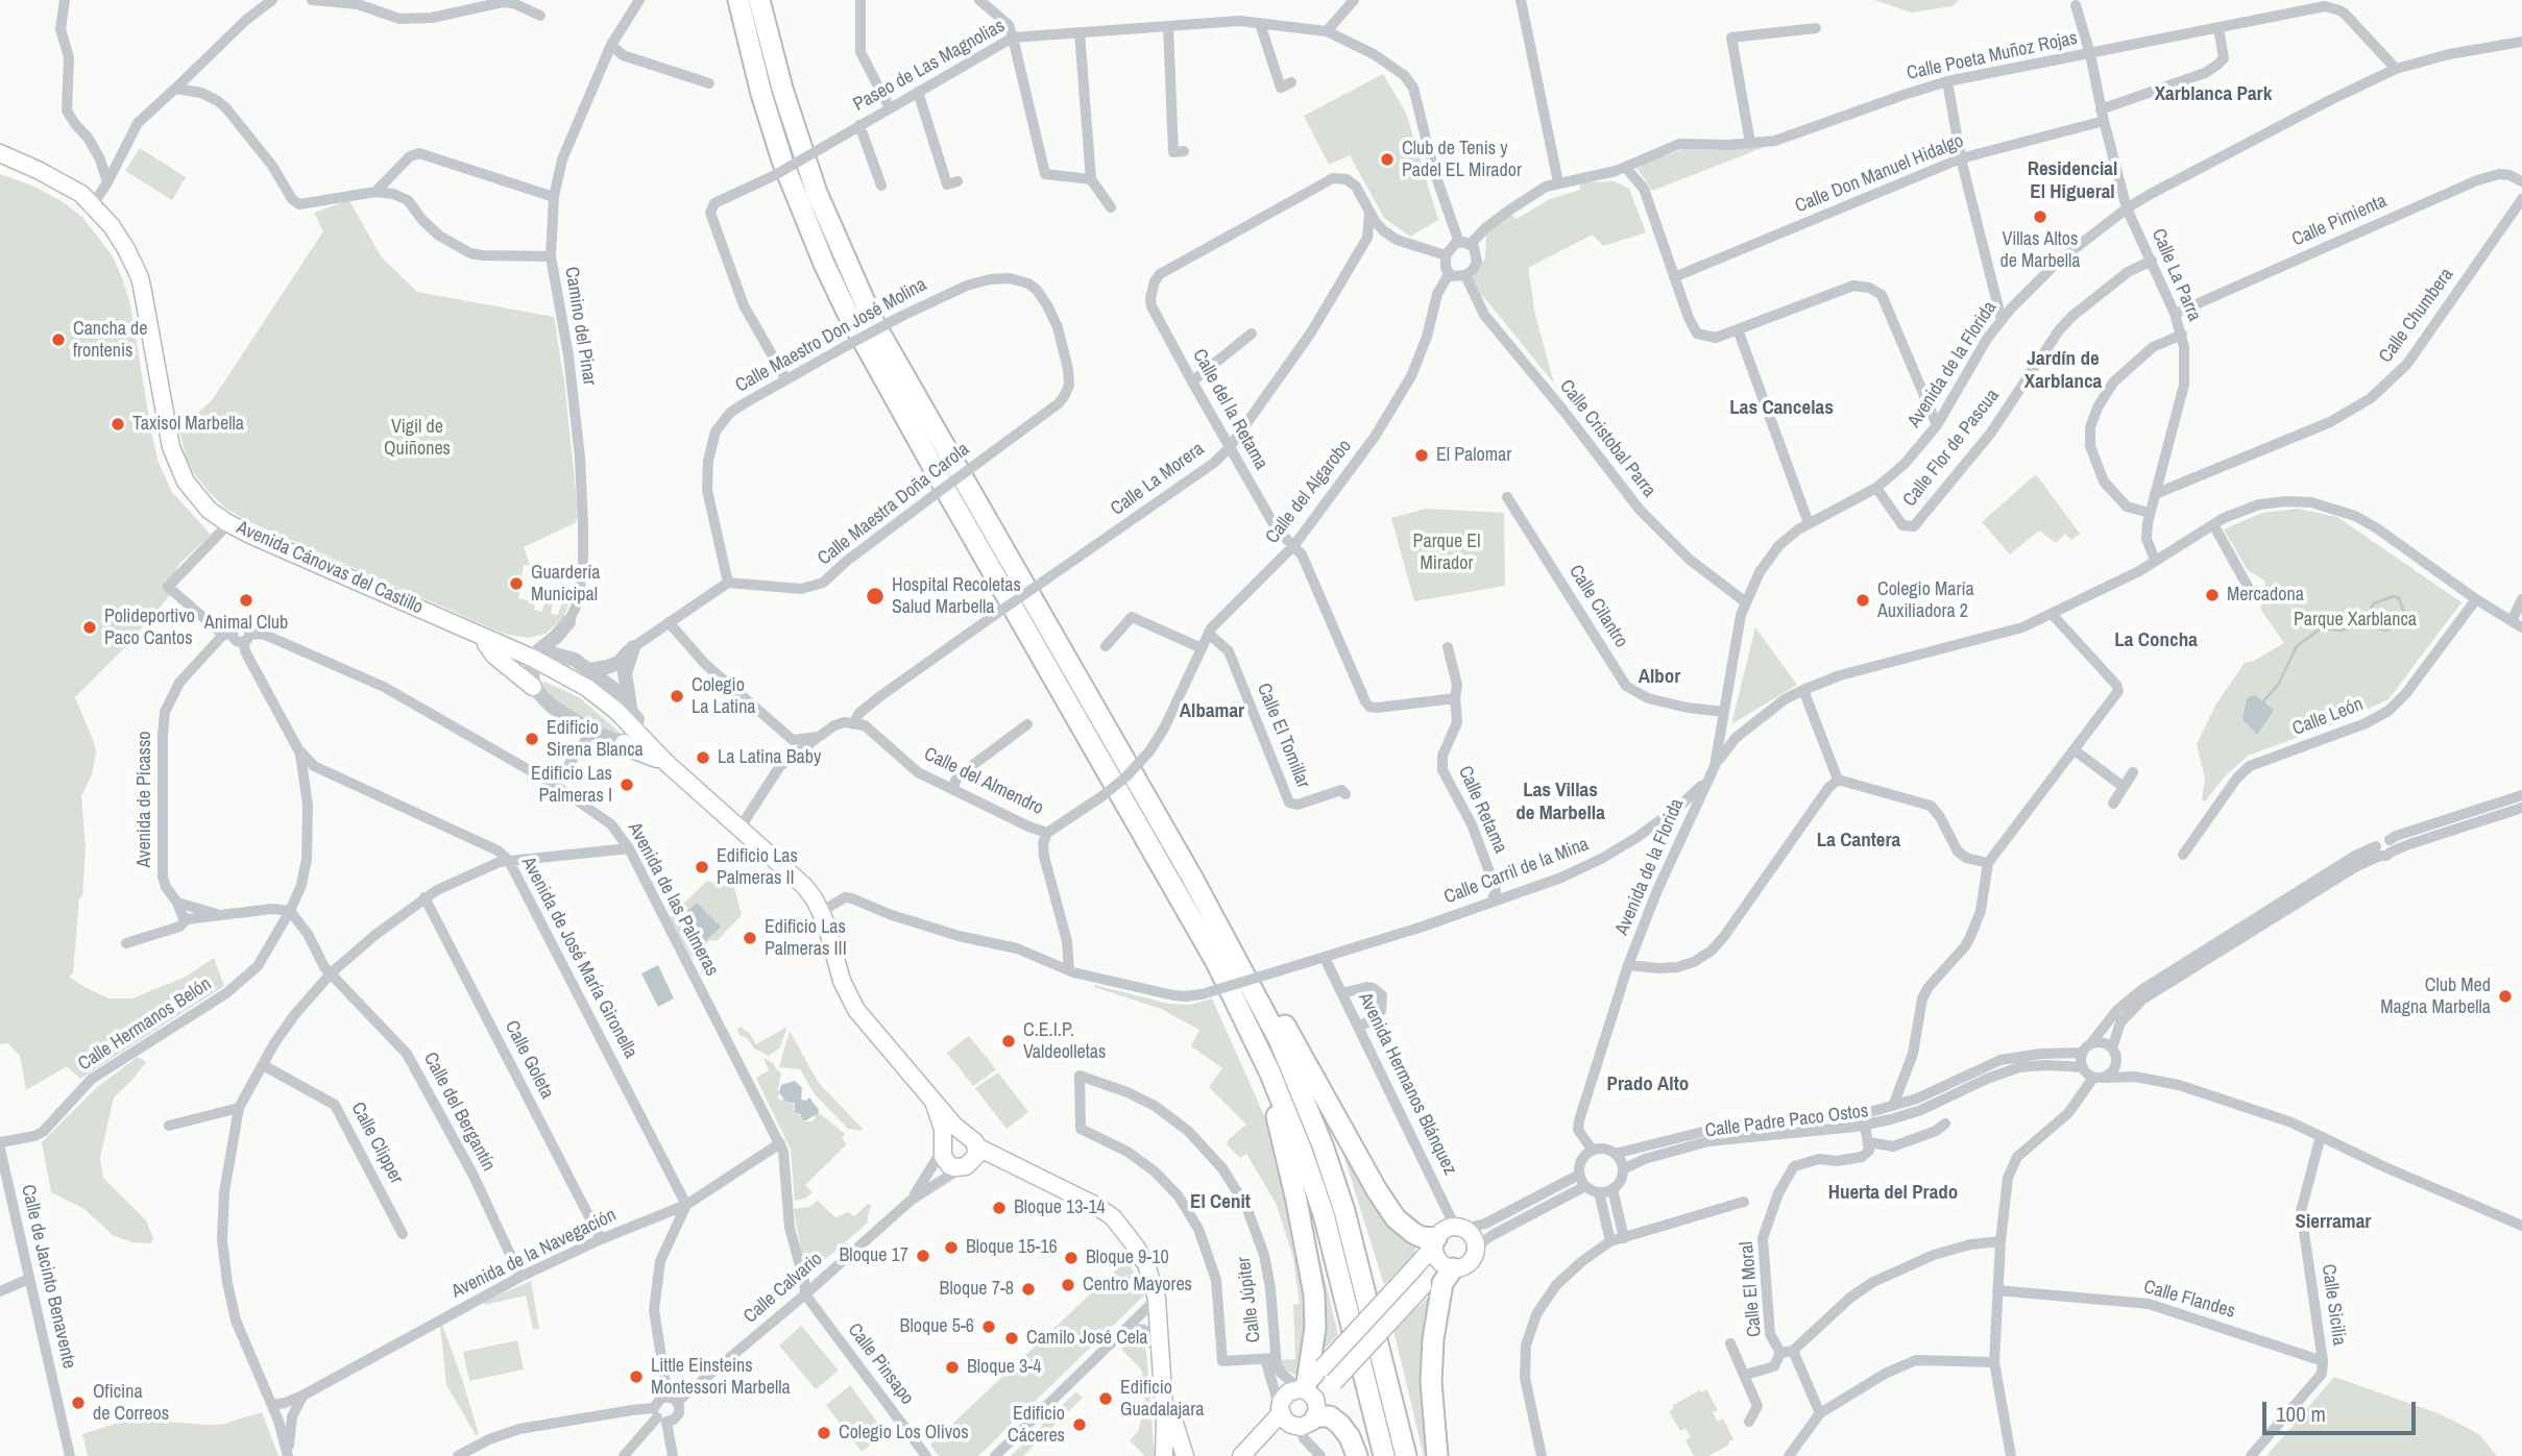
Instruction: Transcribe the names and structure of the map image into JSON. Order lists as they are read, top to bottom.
{
  "streets": {
    "main road": ["Avenida Cánovas del Castillo"],
    "street": [
      "Calle Poeta Muñoz Rojas",
      "Paseo de Las Magnolias",
      "Calle Don Manuel Hidalgo",
      "Calle Pimienta",
      "Calle La Parra",
      "Calle Chumbera",
      "Camino del Pinar",
      "Calle Maestro Don José Molina",
      "Avenida de la Florida",
      "Calle del la Retama",
      "Calle Cristobal Parra",
      "Calle Flor de Pascua",
      "Calle La Morera",
      "Calle del Algarobo",
      "Calle Maestra Doña Carola",
      "Calle Cilantro",
      "Calle León",
      "Calle El Tomillar",
      "Calle del Almendro",
      "Avenida de Picasso",
      "Calle Retama",
      "Calle Carril de la Mina",
      "Avenida de las Palmeras",
      "Avenida de José María Gironella",
      "Calle Hermanos Belón",
      "Calle Goleta",
      "Avenida Hermanos Blánquez",
      "Calle del Bergantín",
      "Calle Padre Paco Ostos",
      "Calle Clipper",
      "Avenida de la Navegación",
      "Calle de Jacinto Benavente",
      "Calle Calvario",
      "Calle El Moral",
      "Calle Júpiter",
      "Calle Flandes",
      "Calle Sicilia",
      "Calle Pinsapo"
    ]
  },
  "crossings": [
    ["Calle Poeta Muñoz Rojas", "Paseo de Las Magnolias"],
    ["Calle Poeta Muñoz Rojas", "Calle Don Manuel Hidalgo"],
    ["Calle Poeta Muñoz Rojas", "Calle La Parra"],
    ["Calle Poeta Muñoz Rojas", "Avenida de la Florida"],
    ["Calle Poeta Muñoz Rojas", "Calle Cristobal Parra"],
    ["Calle Poeta Muñoz Rojas", "Calle del Algarobo"],
    ["Paseo de Las Magnolias", "Calle Maestro Don José Molina"],
    ["Paseo de Las Magnolias", "Calle Cristobal Parra"],
    ["Paseo de Las Magnolias", "Calle del Algarobo"],
    ["Calle Don Manuel Hidalgo", "Calle La Parra"],
    ["Calle Pimienta", "Calle La Parra"],
    ["Calle La Parra", "Calle Chumbera"],
    ["Calle La Parra", "Avenida de la Florida"],
    ["Calle La Parra", "Calle Flor de Pascua"],
    ["Calle Maestro Don José Molina", "Calle Maestra Doña Carola"],
    ["Avenida de la Florida", "Calle Cristobal Parra"],
    ["Avenida de la Florida", "Calle Flor de Pascua"],
    ["Avenida de la Florida", "Calle Cilantro"],
    ["Avenida de la Florida", "Calle Carril de la Mina"],
    ["Avenida de la Florida", "Calle Padre Paco Ostos"],
    ["Calle del la Retama", "Calle La Morera"],
    ["Calle del la Retama", "Calle del Algarobo"],
    ["Calle del la Retama", "Calle Retama"],
    ["Calle Cristobal Parra", "Calle del Algarobo"],
    ["Calle La Morera", "Calle del Almendro"],
    ["Calle del Algarobo", "Calle El Tomillar"],
    ["Calle del Algarobo", "Calle del Almendro"],
    ["Avenida Cánovas del Castillo", "Avenida de las Palmeras"],
    ["Avenida Cánovas del Castillo", "Calle Calvario"],
    ["Avenida de Picasso", "Avenida de las Palmeras"],
    ["Calle Retama", "Calle Carril de la Mina"],
    ["Calle Carril de la Mina", "Avenida Hermanos Blánquez"],
    ["Avenida de las Palmeras", "Avenida de la Navegación"],
    ["Avenida de las Palmeras", "Calle Calvario"],
    ["Avenida de las Palmeras", "Calle Pinsapo"],
    ["Avenida de José María Gironella", "Calle Hermanos Belón"],
    ["Avenida de José María Gironella", "Avenida de la Navegación"],
    ["Calle Hermanos Belón", "Calle del Bergantín"],
    ["Calle Goleta", "Avenida de la Navegación"],
    ["Calle del Bergantín", "Avenida de la Navegación"],
    ["Calle Calvario", "Calle Pinsapo"],
    ["Calle Flandes", "Calle Sicilia"]
  ],
  "districts": [
    "Xarblanca Park",
    "Residencial El Higueral",
    "Jardín de Xarblanca",
    "Las Cancelas",
    "La Concha",
    "Albor",
    "Albamar",
    "Las Villas de Marbella",
    "La Cantera",
    "Prado Alto",
    "Huerta del Prado",
    "El Cenit",
    "Sierramar"
  ],
  "parks": ["Vigil de Quiñones", "Parque El Mirador", "Parque Xarblanca"],
  "places": [
    "Club de Tenis y Padel EL Mirador",
    "Villas Altos de Marbella",
    "Cancha de frontenis",
    "Taxisol Marbella",
    "El Palomar",
    "Guardería Municipal",
    "Mercadona",
    "Hospital Recoletas Salud Marbella",
    "Animal Club",
    "Colegio María Auxiliadora 2",
    "Polideportivo Paco Cantos",
    "Colegio La Latina",
    "Edificio Sirena Blanca",
    "La Latina Baby",
    "Edificio Las Palmeras I",
    "Edificio Las Palmeras II",
    "Edificio Las Palmeras III",
    "Club Med Magna Marbella",
    "C.E.I.P. Valdeolletas",
    "Bloque 13-14",
    "Bloque 15-16",
    "Bloque 17",
    "Bloque 9-10",
    "Centro Mayores",
    "Bloque 7-8",
    "Bloque 5-6",
    "Camilo José Cela",
    "Bloque 3-4",
    "Little Einsteins Montessori Marbella",
    "Edificio Guadalajara",
    "Oficina de Correos",
    "Edificio Cáceres",
    "Colegio Los Olivos"
  ],
  "scale_bar": "100 m"
}
